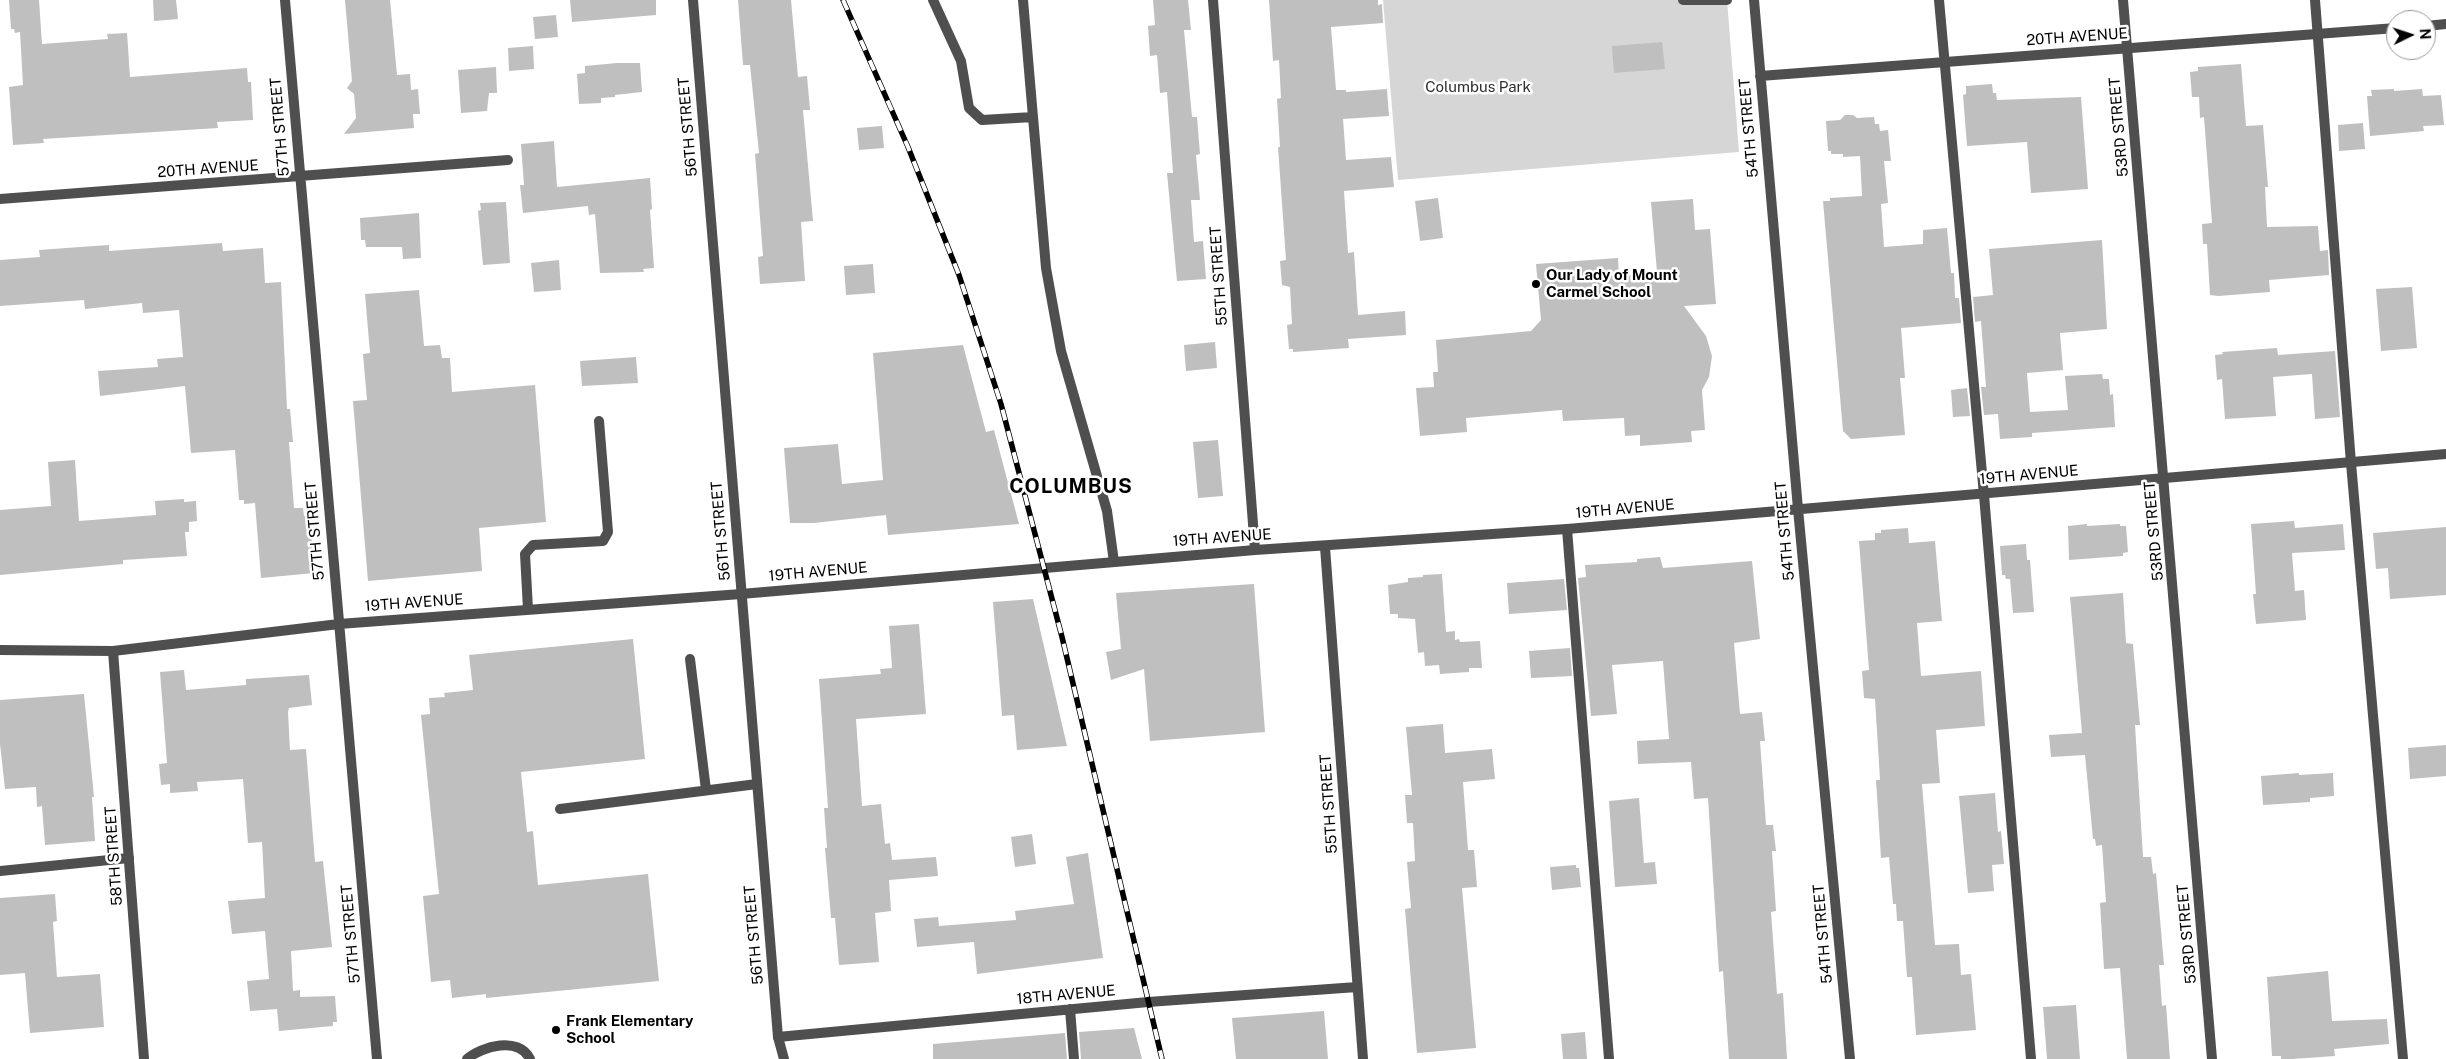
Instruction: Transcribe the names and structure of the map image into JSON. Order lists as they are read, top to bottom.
{
  "streets": {
    "street": [
      "20TH AVENUE",
      "57TH STREET",
      "56TH STREET",
      "53RD STREET",
      "54TH STREET",
      "55TH STREET",
      "19TH AVENUE",
      "58TH STREET",
      "18TH AVENUE"
    ]
  },
  "crossings": [
    ["20TH AVENUE", "57TH STREET"],
    ["20TH AVENUE", "53RD STREET"],
    ["20TH AVENUE", "54TH STREET"],
    ["57TH STREET", "19TH AVENUE"],
    ["56TH STREET", "19TH AVENUE"],
    ["56TH STREET", "18TH AVENUE"],
    ["53RD STREET", "19TH AVENUE"],
    ["54TH STREET", "19TH AVENUE"],
    ["55TH STREET", "19TH AVENUE"],
    ["55TH STREET", "18TH AVENUE"],
    ["19TH AVENUE", "58TH STREET"]
  ],
  "districts": ["COLUMBUS"],
  "parks": ["Columbus Park"],
  "places": ["Our Lady of Mount Carmel School", "Frank Elementary School"],
  "north": "right"
}
